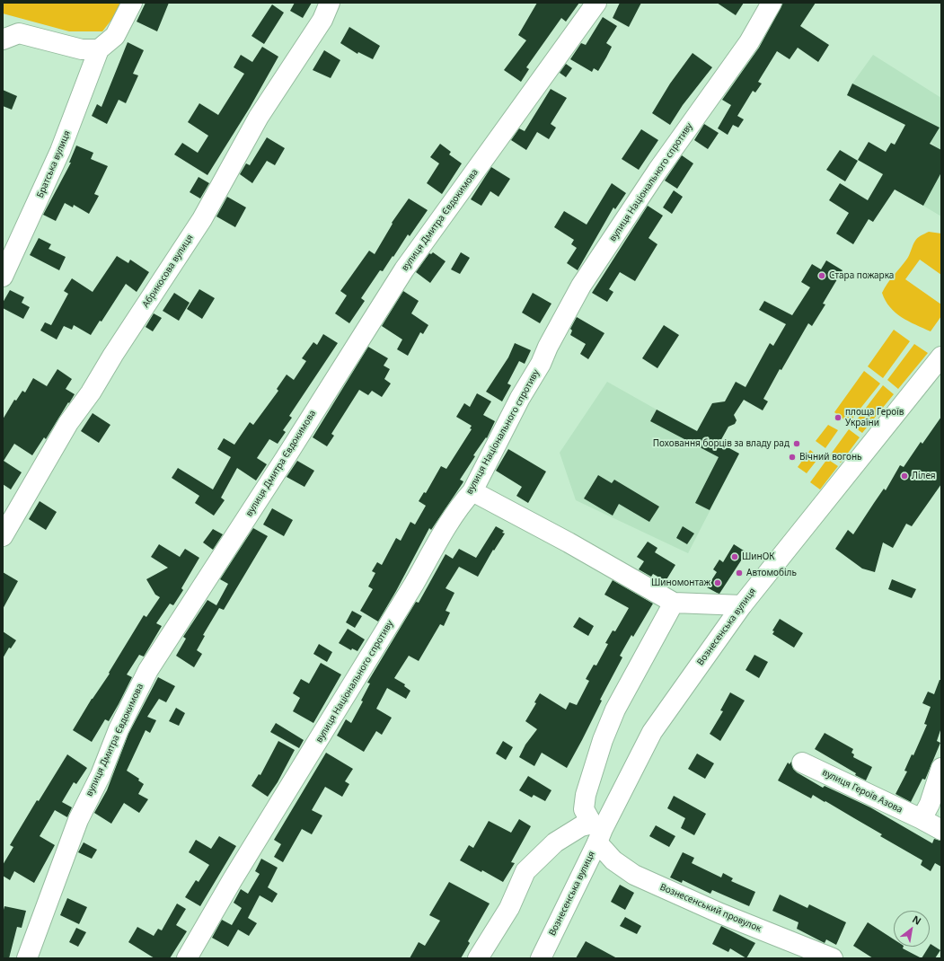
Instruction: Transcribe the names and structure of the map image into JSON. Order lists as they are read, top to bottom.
{
  "streets": {
    "street": [
      "Братська вулиця",
      "вулиця Національного спротиву",
      "вулиця Дмитра Євдокимова",
      "Абрикосова вулиця",
      "Вознесенська вулиця",
      "вулиця Героїв Азова",
      "Вознесенський провулок"
    ]
  },
  "crossings": [
    ["Вознесенська вулиця", "Вознесенський провулок"]
  ],
  "places": [
    "Стара пожарка",
    "площа Героїв України",
    "Поховання борців за владу рад",
    "Вічний вогонь",
    "Лілея",
    "ШинОК",
    "Автомобіль",
    "Шиномонтаж"
  ],
  "north": "top right"
}
